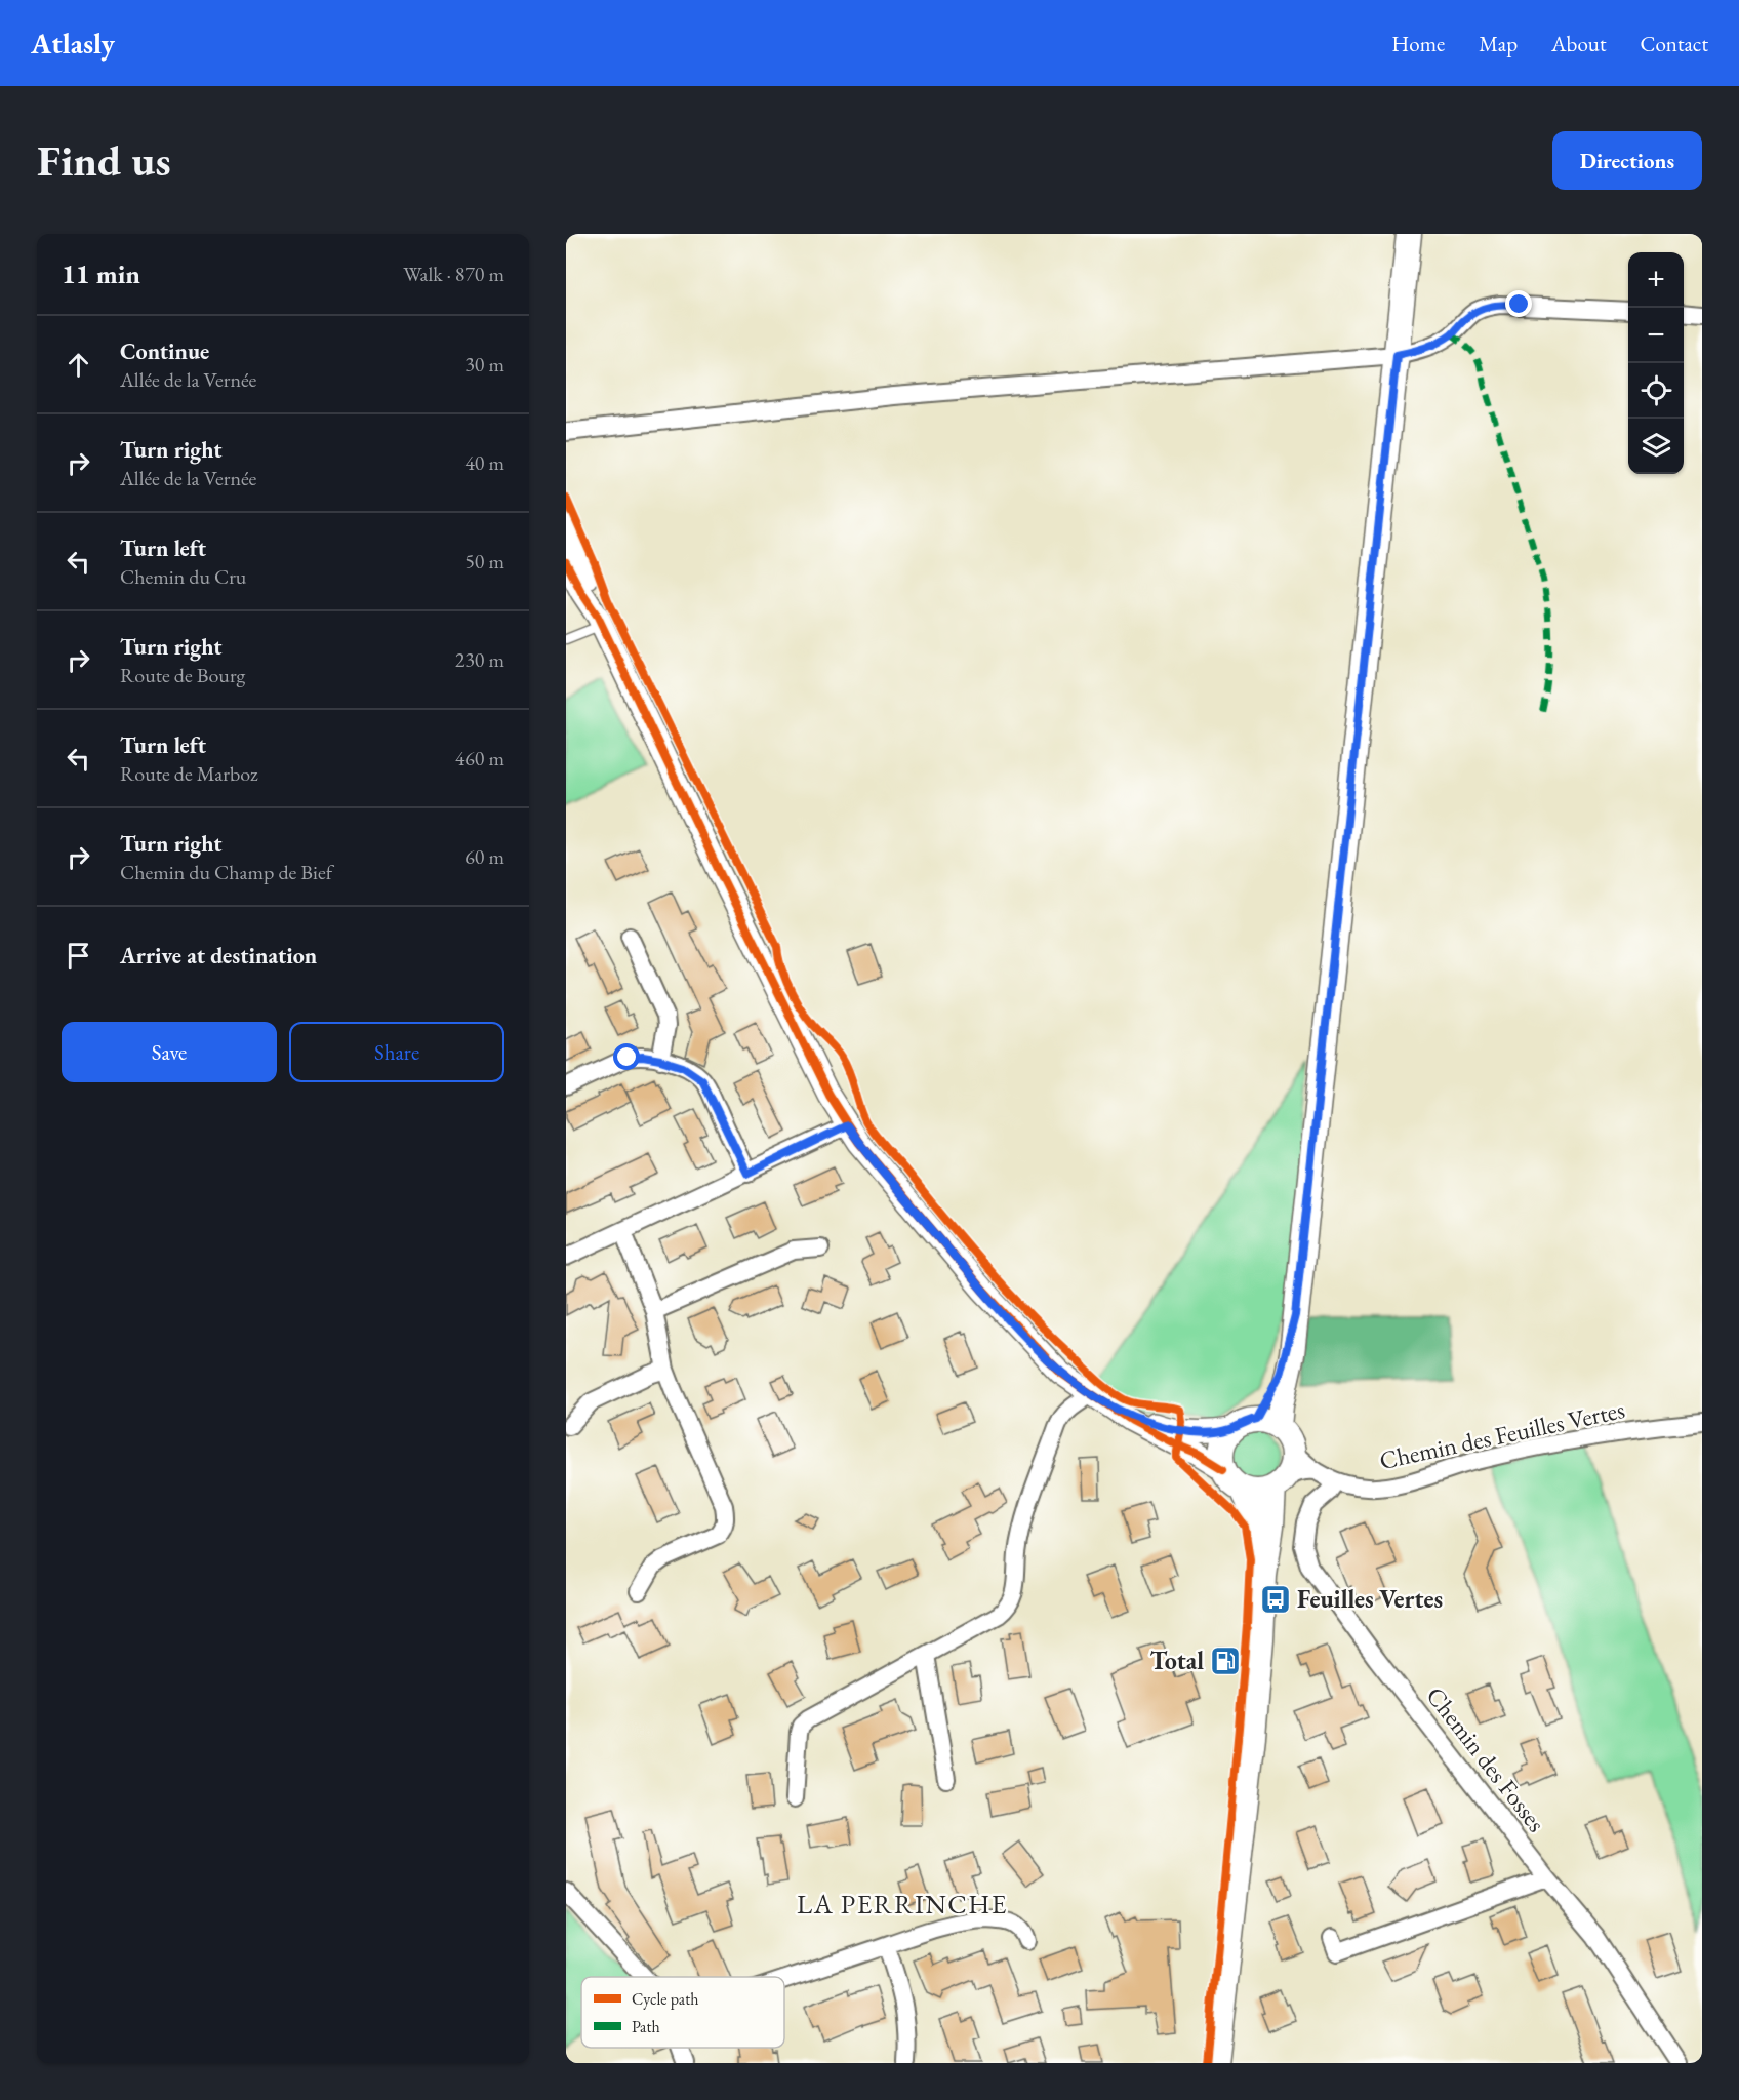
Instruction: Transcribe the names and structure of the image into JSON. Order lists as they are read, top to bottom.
{
  "streets": {
    "street": ["Chemin des Feuilles Vertes", "Chemin des Fosses"]
  },
  "crossings": [
    ["Chemin des Feuilles Vertes", "Chemin des Fosses"]
  ],
  "districts": ["LA PERRINCHE"],
  "places": {
    "bus stop": ["Feuilles Vertes"],
    "fuel station": ["Total"]
  },
  "legend": ["Cycle path", "Path"],
  "page": {
    "header": "Atlasly",
    "nav": [
      "Home",
      "Map",
      "About",
      "Contact"
    ],
    "buttons": [
      "Directions",
      ["Save", "Share"]
    ],
    "title": "Find us",
    "heading": ["11 min", "Walk · 870 m"],
    "map_buttons": ["+", "−"],
    "list": [
      ["Continue", "Allée de la Vernée", "30 m"],
      ["Turn right", "Allée de la Vernée", "40 m"],
      ["Turn left", "Chemin du Cru", "50 m"],
      ["Turn right", "Route de Bourg", "230 m"],
      ["Turn left", "Route de Marboz", "460 m"],
      ["Turn right", "Chemin du Champ de Bief", "60 m"],
      "Arrive at destination"
    ]
  }
}
